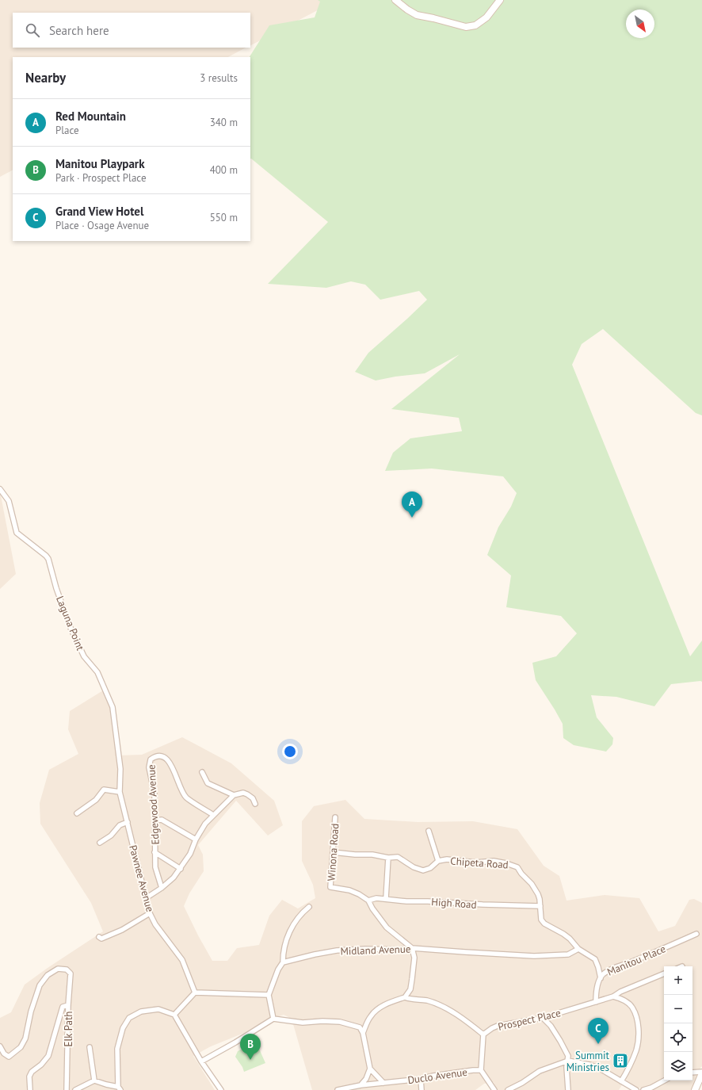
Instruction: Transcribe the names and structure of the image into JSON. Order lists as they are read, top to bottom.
{
  "streets": {
    "street": [
      "Laguna Point",
      "Edgewood Avenue",
      "Winona Road",
      "Chipeta Road",
      "Pawnee Avenue",
      "High Road",
      "Midland Avenue",
      "Manitou Place",
      "Prospect Place",
      "Elk Path",
      "Duclo Avenue"
    ]
  },
  "crossings": [
    ["Laguna Point", "Pawnee Avenue"],
    ["Winona Road", "Chipeta Road"],
    ["Winona Road", "High Road"],
    ["Chipeta Road", "High Road"],
    ["Manitou Place", "Prospect Place"]
  ],
  "places": {
    "building": ["Summit Ministries"]
  },
  "north": "bottom right",
  "page": {
    "search": "Search here",
    "heading": ["Nearby", "3 results"],
    "list": [
      {
        "mark": "A",
        "name": "Red Mountain",
        "note": "Place",
        "value": "340 m"
      },
      {
        "mark": "B",
        "name": "Manitou Playpark",
        "note": "Park · Prospect Place",
        "value": "400 m"
      },
      {
        "mark": "C",
        "name": "Grand View Hotel",
        "note": "Place · Osage Avenue",
        "value": "550 m"
      }
    ],
    "pins": ["A", "C", "B"],
    "map_buttons": ["+", "−"]
  }
}
